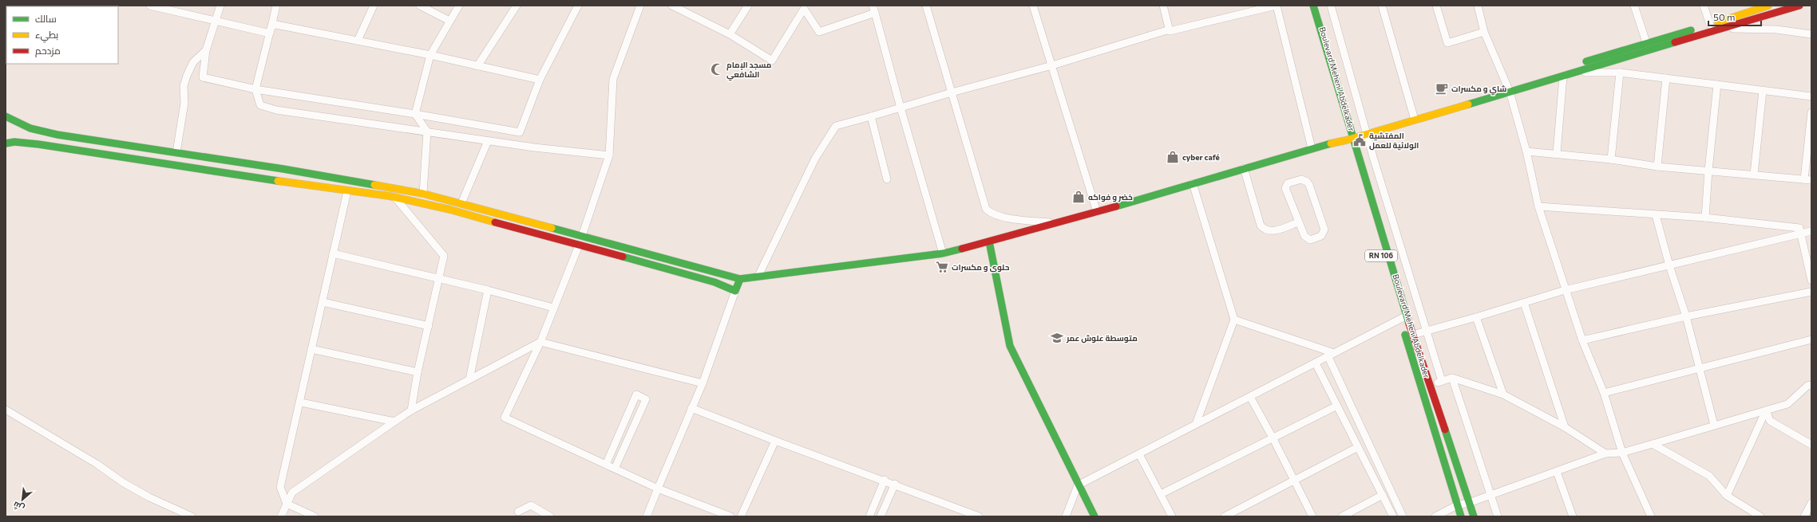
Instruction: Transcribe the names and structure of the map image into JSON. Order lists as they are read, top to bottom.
{
  "streets": {
    "main road": ["Boulevard Meheni Abdelkader", "RN 106"]
  },
  "crossings": [
    ["Boulevard Meheni Abdelkader", "RN 106"]
  ],
  "places": {
    "mosque": ["مسجد الإمام الشافعي"],
    "cafe": ["شاي و مكسرات"],
    "public building": ["المفتشية الولائية للعمل"],
    "shop": ["cyber café", "خضر و فواكه"],
    "supermarket": ["حلوى و مكسرات"],
    "school or university": ["متوسطة علوش عمر"]
  },
  "legend": ["سالك", "بطيء", "مزدحم"],
  "scale_bar": "50 m",
  "north": "bottom left"
}
